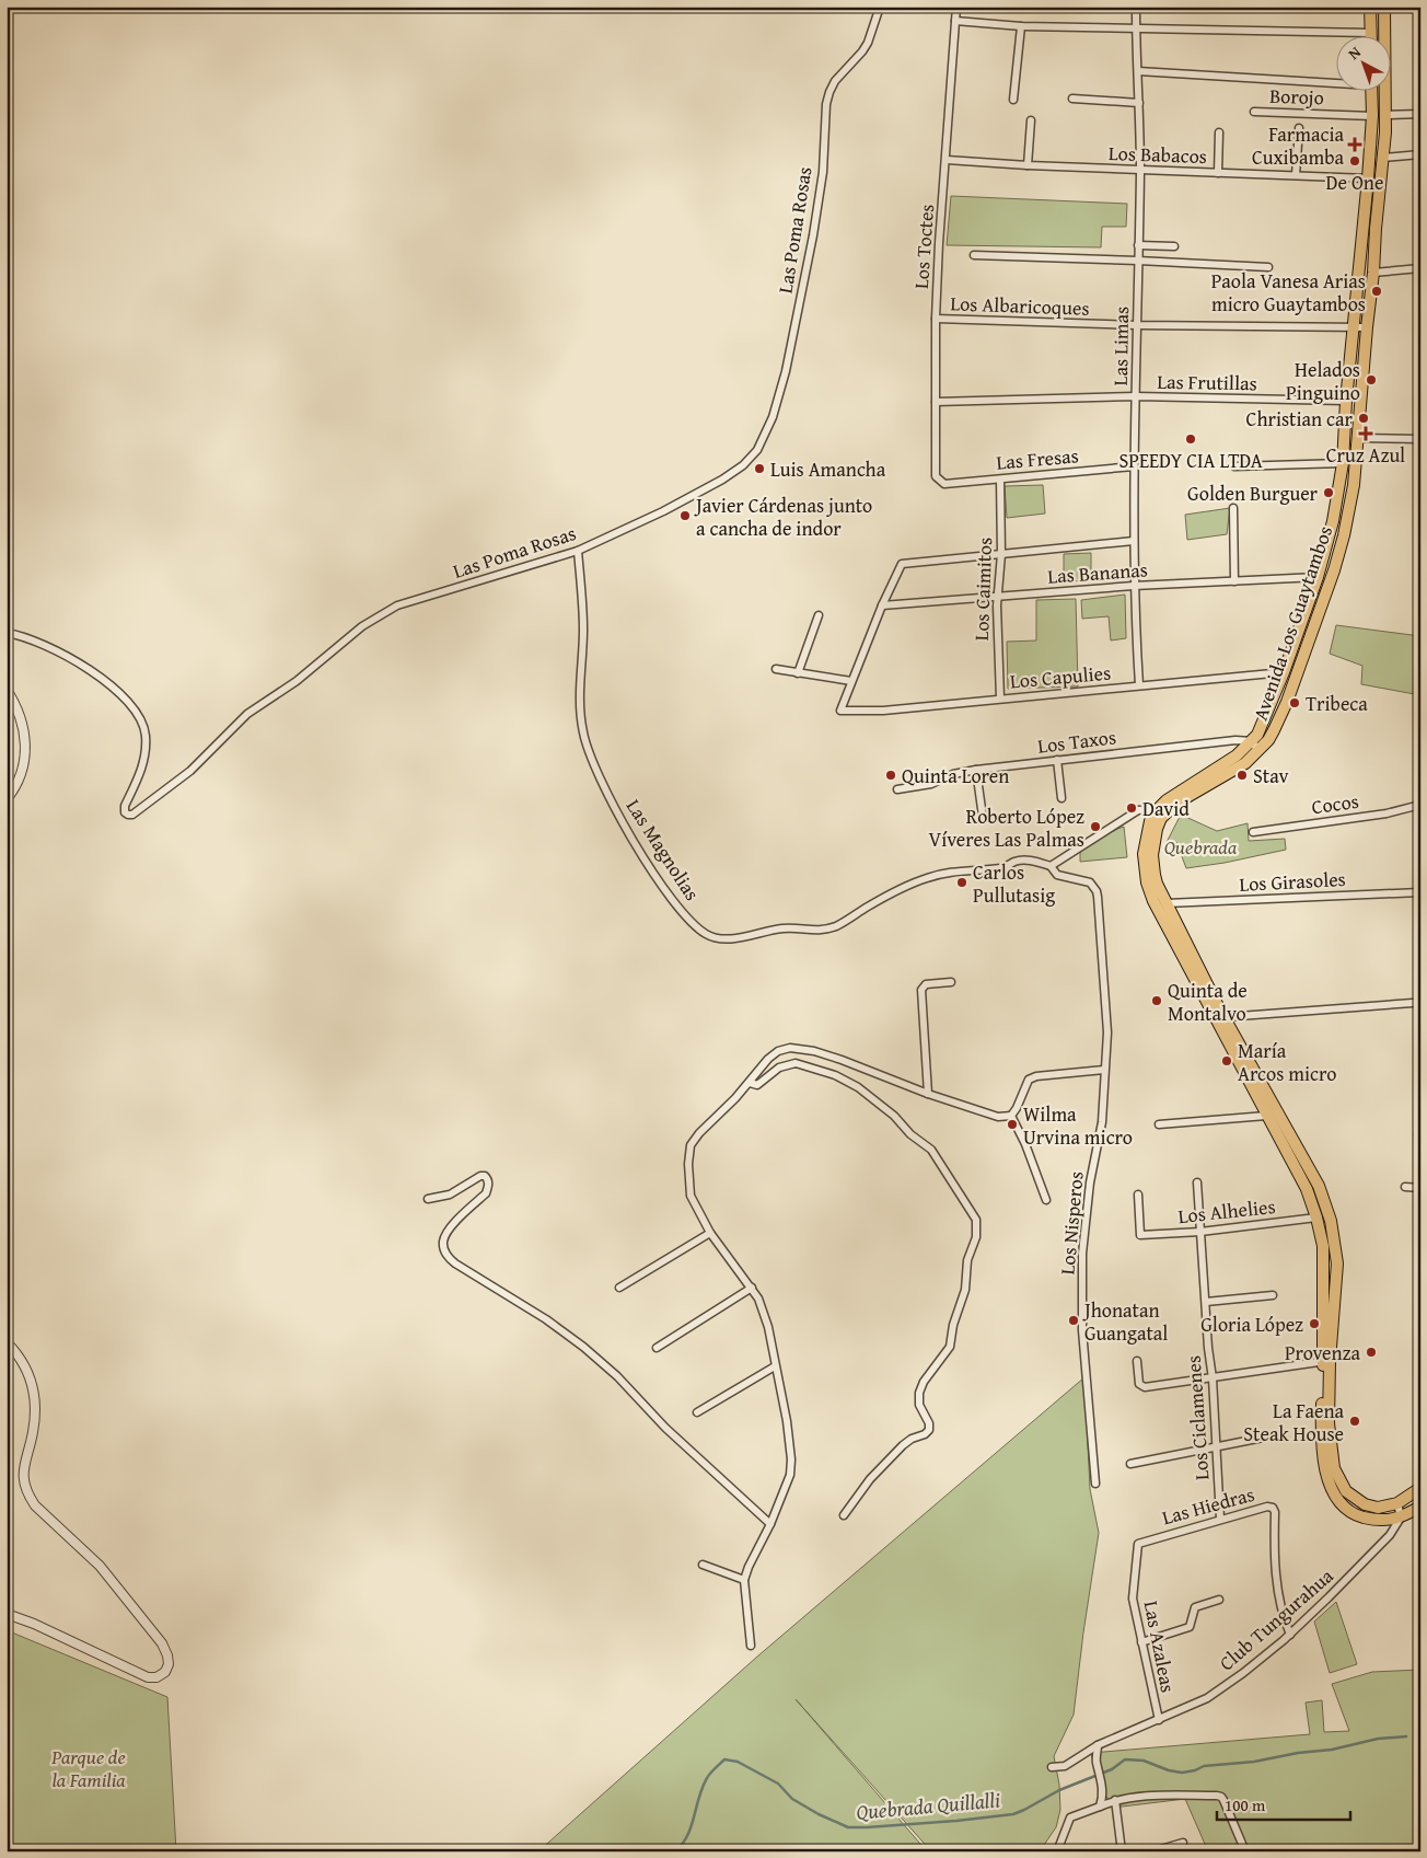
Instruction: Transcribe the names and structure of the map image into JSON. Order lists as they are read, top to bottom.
{
  "streets": {
    "main road": ["Avenida Los Guaytambos"],
    "street": [
      "Borojo",
      "Los Babacos",
      "Las Poma Rosas",
      "Los Toctes",
      "Los Albaricoques",
      "Las Limas",
      "Las Frutillas",
      "Las Fresas",
      "Las Bananas",
      "Los Caimitos",
      "Los Capulies",
      "Los Taxos",
      "Cocos",
      "Las Magnolias",
      "Los Girasoles",
      "Los Alhelies",
      "Los Nisperos",
      "Los Ciclamenes",
      "Las Hiedras",
      "Club Tungurahua",
      "Las Azaleas"
    ]
  },
  "crossings": [
    ["Borojo", "Avenida Los Guaytambos"],
    ["Los Babacos", "Los Toctes"],
    ["Los Babacos", "Las Limas"],
    ["Los Babacos", "Avenida Los Guaytambos"],
    ["Las Poma Rosas", "Las Magnolias"],
    ["Los Toctes", "Los Albaricoques"],
    ["Los Toctes", "Las Frutillas"],
    ["Los Toctes", "Las Fresas"],
    ["Los Albaricoques", "Las Limas"],
    ["Los Albaricoques", "Avenida Los Guaytambos"],
    ["Las Limas", "Las Frutillas"],
    ["Las Limas", "Las Fresas"],
    ["Las Limas", "Las Bananas"],
    ["Las Limas", "Los Capulies"],
    ["Las Frutillas", "Avenida Los Guaytambos"],
    ["Las Fresas", "Los Caimitos"],
    ["Las Bananas", "Los Caimitos"],
    ["Las Bananas", "Avenida Los Guaytambos"],
    ["Los Caimitos", "Los Capulies"],
    ["Avenida Los Guaytambos", "Los Capulies"],
    ["Avenida Los Guaytambos", "Los Taxos"],
    ["Las Magnolias", "Los Nisperos"],
    ["Los Alhelies", "Los Ciclamenes"],
    ["Los Ciclamenes", "Las Hiedras"],
    ["Las Hiedras", "Club Tungurahua"],
    ["Las Hiedras", "Las Azaleas"],
    ["Club Tungurahua", "Las Azaleas"]
  ],
  "water": ["Quebrada Quillalli"],
  "parks": ["Quebrada", "Parque de la Familia"],
  "places": {
    "health": ["Farmacia Cuxibamba", "Cruz Azul"],
    "other": [
      "De One",
      "Paola Vanesa Arias micro Guaytambos",
      "Helados Pinguino",
      "Christian car",
      "SPEEDY CIA LTDA",
      "Luis Amancha",
      "Golden Burguer",
      "Javier Cárdenas junto a cancha de indor",
      "Tribeca",
      "Quinta Loren",
      "Stav",
      "David",
      "Roberto López Víveres Las Palmas",
      "Carlos Pullutasig",
      "Quinta de Montalvo",
      "María Arcos micro",
      "Wilma Urvina micro",
      "Jhonatan Guangatal",
      "Gloria López",
      "Provenza",
      "La Faena Steak House"
    ]
  },
  "scale_bar": "100 m",
  "north": "top left"
}
